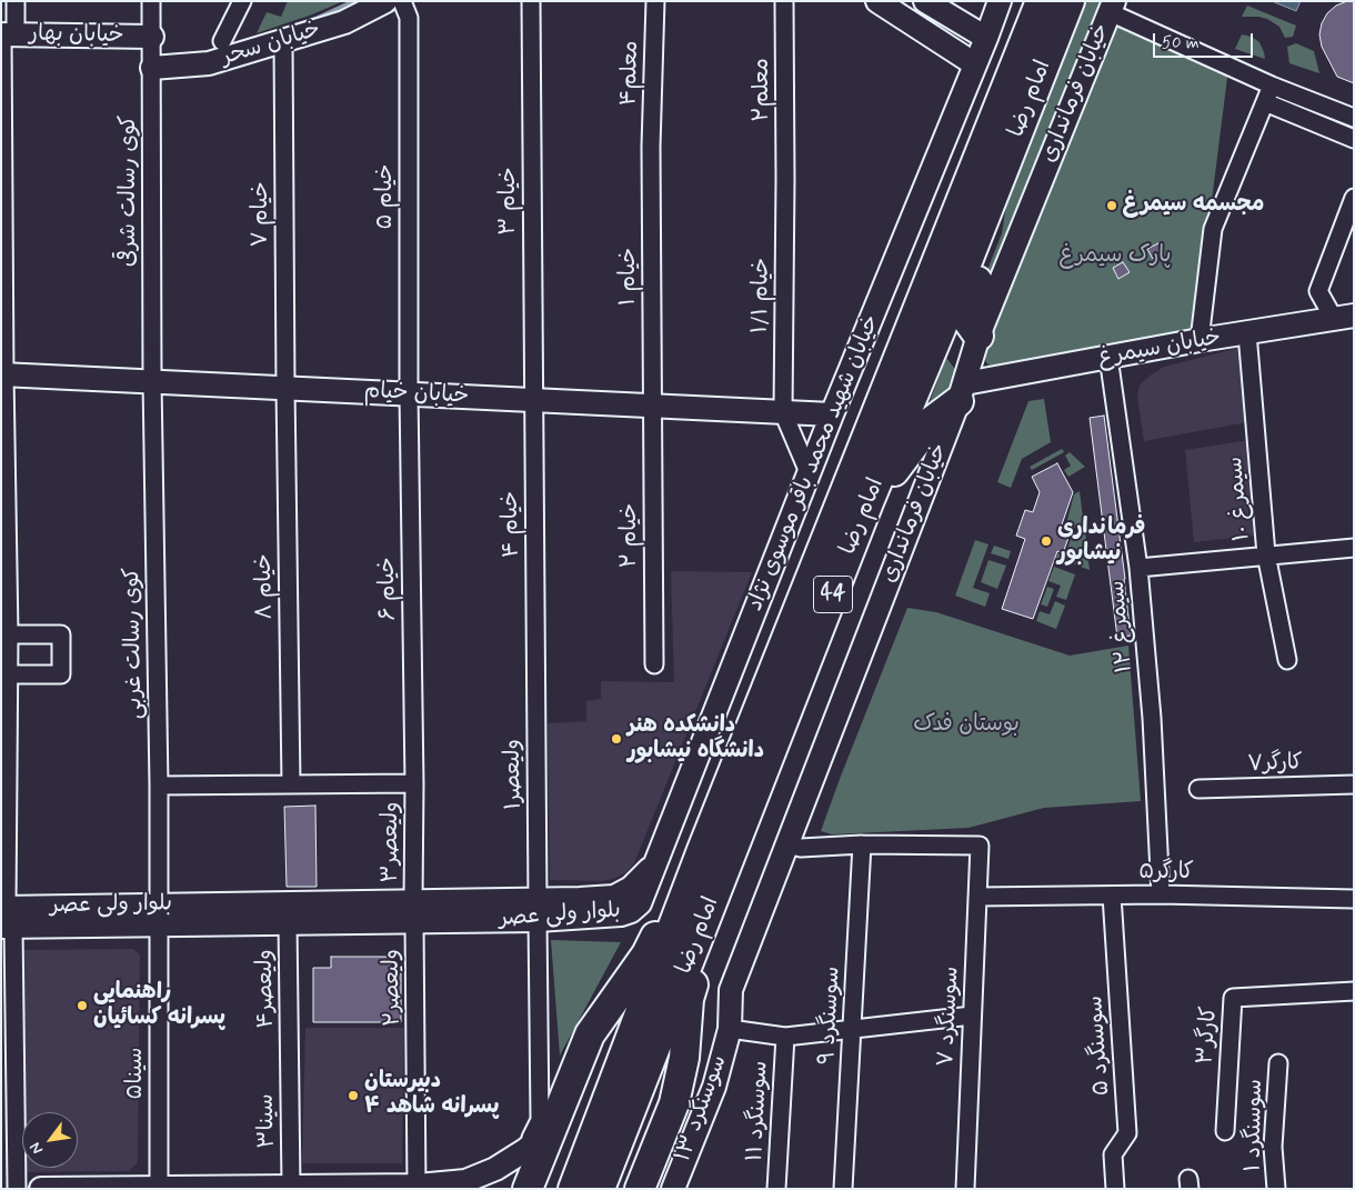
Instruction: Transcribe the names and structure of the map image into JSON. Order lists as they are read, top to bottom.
{
  "streets": {
    "highway": ["امام رضا", "44"],
    "main road": [
      "خیابان بهار",
      "خیابان سحر",
      "خیابان فرمانداری",
      "خیابان سیمرغ",
      "خیابان خیام",
      "خیابان شهید محمد باقر موسوی نژاد",
      "بلوار ولی عصر",
      "سوسنگرد ۱۳"
    ],
    "street": [
      "معلم۴",
      "معلم۲",
      "کوی رسالت شرقی",
      "خیام ۵",
      "خیام ۳",
      "خیام ۷",
      "خیام ۱",
      "خیام ۱/۱",
      "سیمرغ ۱۰",
      "خیام ۴",
      "خیام ۲",
      "خیام ۸",
      "خیام ۶",
      "سیمرغ ۱۲",
      "کوی رسالت غربی",
      "کارگر۷",
      "ولیعصر۱",
      "ولیعصر۳",
      "کارگر۵",
      "ولیعصر۲",
      "ولیعصر۴",
      "سوسنگرد ۹",
      "سوسنگرد ۷",
      "کارگر۳",
      "سوسنگرد ۵",
      "سینا۵",
      "سوسنگرد ۱۱",
      "سینا۳",
      "سوسنگرد ۱"
    ]
  },
  "crossings": [
    ["خیابان بهار", "کوی رسالت شرقی"],
    ["خیابان سحر", "کوی رسالت شرقی"],
    ["خیابان سحر", "خیام ۷"],
    ["معلم۴", "خیام ۱"],
    ["معلم۲", "خیام ۱/۱"],
    ["خیابان فرمانداری", "خیابان سیمرغ"],
    ["خیابان فرمانداری", "سوسنگرد ۱۳"],
    ["کوی رسالت شرقی", "خیابان خیام"],
    ["کوی رسالت شرقی", "کوی رسالت غربی"],
    ["خیام ۵", "خیابان خیام"],
    ["خیام ۵", "خیام ۶"],
    ["خیام ۳", "خیابان خیام"],
    ["خیام ۳", "خیام ۴"],
    ["خیام ۷", "خیابان خیام"],
    ["خیام ۷", "خیام ۸"],
    ["خیام ۱", "خیابان خیام"],
    ["خیام ۱", "خیام ۲"],
    ["خیام ۱/۱", "خیابان خیام"],
    ["خیابان سیمرغ", "سیمرغ ۱۰"],
    ["خیابان سیمرغ", "سیمرغ ۱۲"],
    ["خیابان خیام", "خیابان شهید محمد باقر موسوی نژاد"],
    ["خیابان خیام", "خیام ۴"],
    ["خیابان خیام", "خیام ۲"],
    ["خیابان خیام", "خیام ۸"],
    ["خیابان خیام", "خیام ۶"],
    ["خیابان خیام", "کوی رسالت غربی"],
    ["خیابان شهید محمد باقر موسوی نژاد", "بلوار ولی عصر"],
    ["خیام ۴", "ولیعصر۱"],
    ["خیام ۶", "ولیعصر۳"],
    ["سیمرغ ۱۲", "کارگر۵"],
    ["کوی رسالت غربی", "بلوار ولی عصر"],
    ["کوی رسالت غربی", "سینا۵"],
    ["ولیعصر۱", "بلوار ولی عصر"],
    ["ولیعصر۳", "بلوار ولی عصر"],
    ["ولیعصر۳", "ولیعصر۲"],
    ["کارگر۵", "سوسنگرد ۷"],
    ["کارگر۵", "سوسنگرد ۵"],
    ["بلوار ولی عصر", "ولیعصر۲"],
    ["بلوار ولی عصر", "ولیعصر۴"],
    ["بلوار ولی عصر", "سینا۵"],
    ["ولیعصر۴", "سینا۳"],
    ["سوسنگرد ۹", "سوسنگرد ۷"]
  ],
  "parks": ["پارک سیمرغ", "بوستان فدک"],
  "places": [
    "مجسمه سیمرغ",
    "فرمانداری نیشابور",
    "دانشکده هنر دانشگاه نیشابور",
    "راهنمایی پسرانه کسائیان",
    "دبیرستان پسرانه شاهد ۴"
  ],
  "scale_bar": "50 m",
  "north": "bottom left"
}
